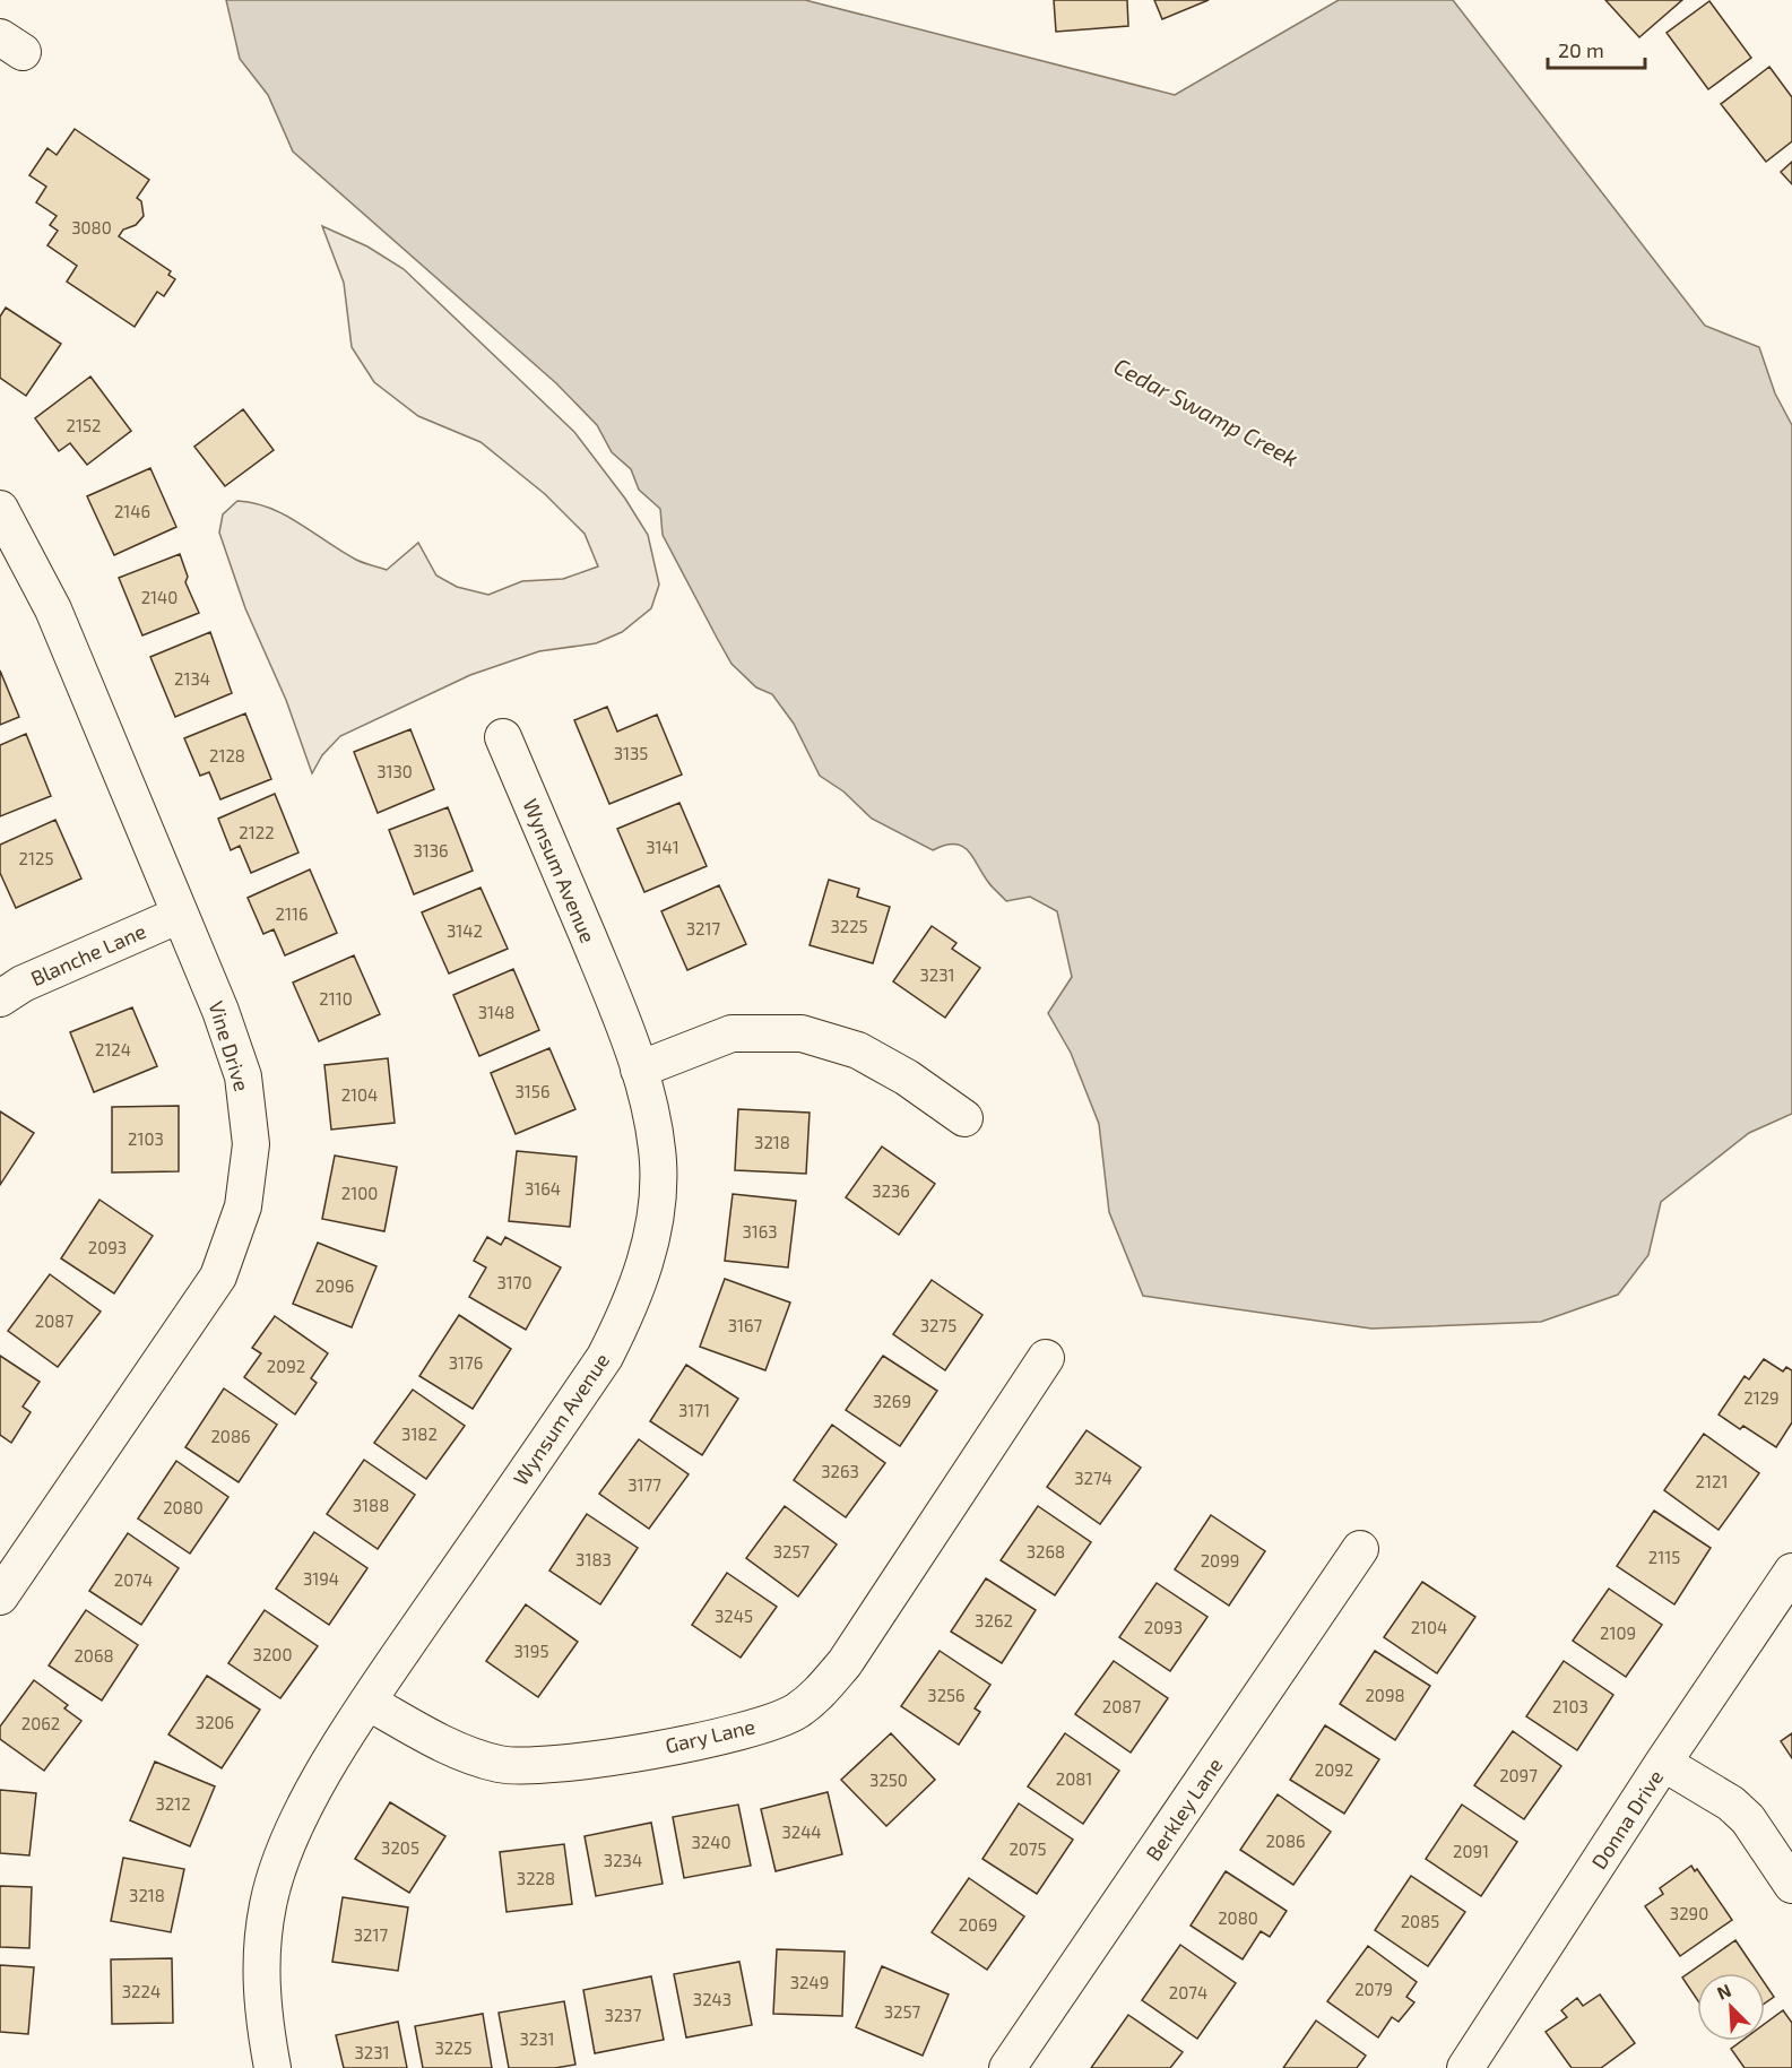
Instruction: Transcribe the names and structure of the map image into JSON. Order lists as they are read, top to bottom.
{
  "streets": {
    "street": [
      "Wynsum Avenue",
      "Blanche Lane",
      "Vine Drive",
      "Gary Lane",
      "Berkley Lane",
      "Donna Drive"
    ]
  },
  "crossings": [
    ["Wynsum Avenue", "Gary Lane"],
    ["Blanche Lane", "Vine Drive"]
  ],
  "water": ["Cedar Swamp Creek"],
  "house_numbers": [
    "3080",
    "2152",
    "2146",
    "2140",
    "2134",
    "3135",
    "2128",
    "3130",
    "2122",
    "3141",
    "3136",
    "2125",
    "2116",
    "3225",
    "3217",
    "3142",
    "3231",
    "2110",
    "3148",
    "2124",
    "3156",
    "2104",
    "2103",
    "3218",
    "3164",
    "3236",
    "2100",
    "3163",
    "2093",
    "3170",
    "2096",
    "2087",
    "3167",
    "3275",
    "3176",
    "2092",
    "2129",
    "3269",
    "3171",
    "3182",
    "2086",
    "3263",
    "3274",
    "2121",
    "3177",
    "3188",
    "2080",
    "3257",
    "3268",
    "2115",
    "3183",
    "2099",
    "3194",
    "2074",
    "3245",
    "3262",
    "2093",
    "2104",
    "2109",
    "3195",
    "3200",
    "2068",
    "3256",
    "2098",
    "2087",
    "2103",
    "3206",
    "2062",
    "2092",
    "2097",
    "2081",
    "3250",
    "3212",
    "3244",
    "2086",
    "3240",
    "3205",
    "2075",
    "2091",
    "3234",
    "3228",
    "3218",
    "3290",
    "2080",
    "2085",
    "2069",
    "3217",
    "3249",
    "2079",
    "3224",
    "2074",
    "3243",
    "3257",
    "3237",
    "3231",
    "3225",
    "3231"
  ],
  "scale_bar": "20 m",
  "north": "top left"
}
